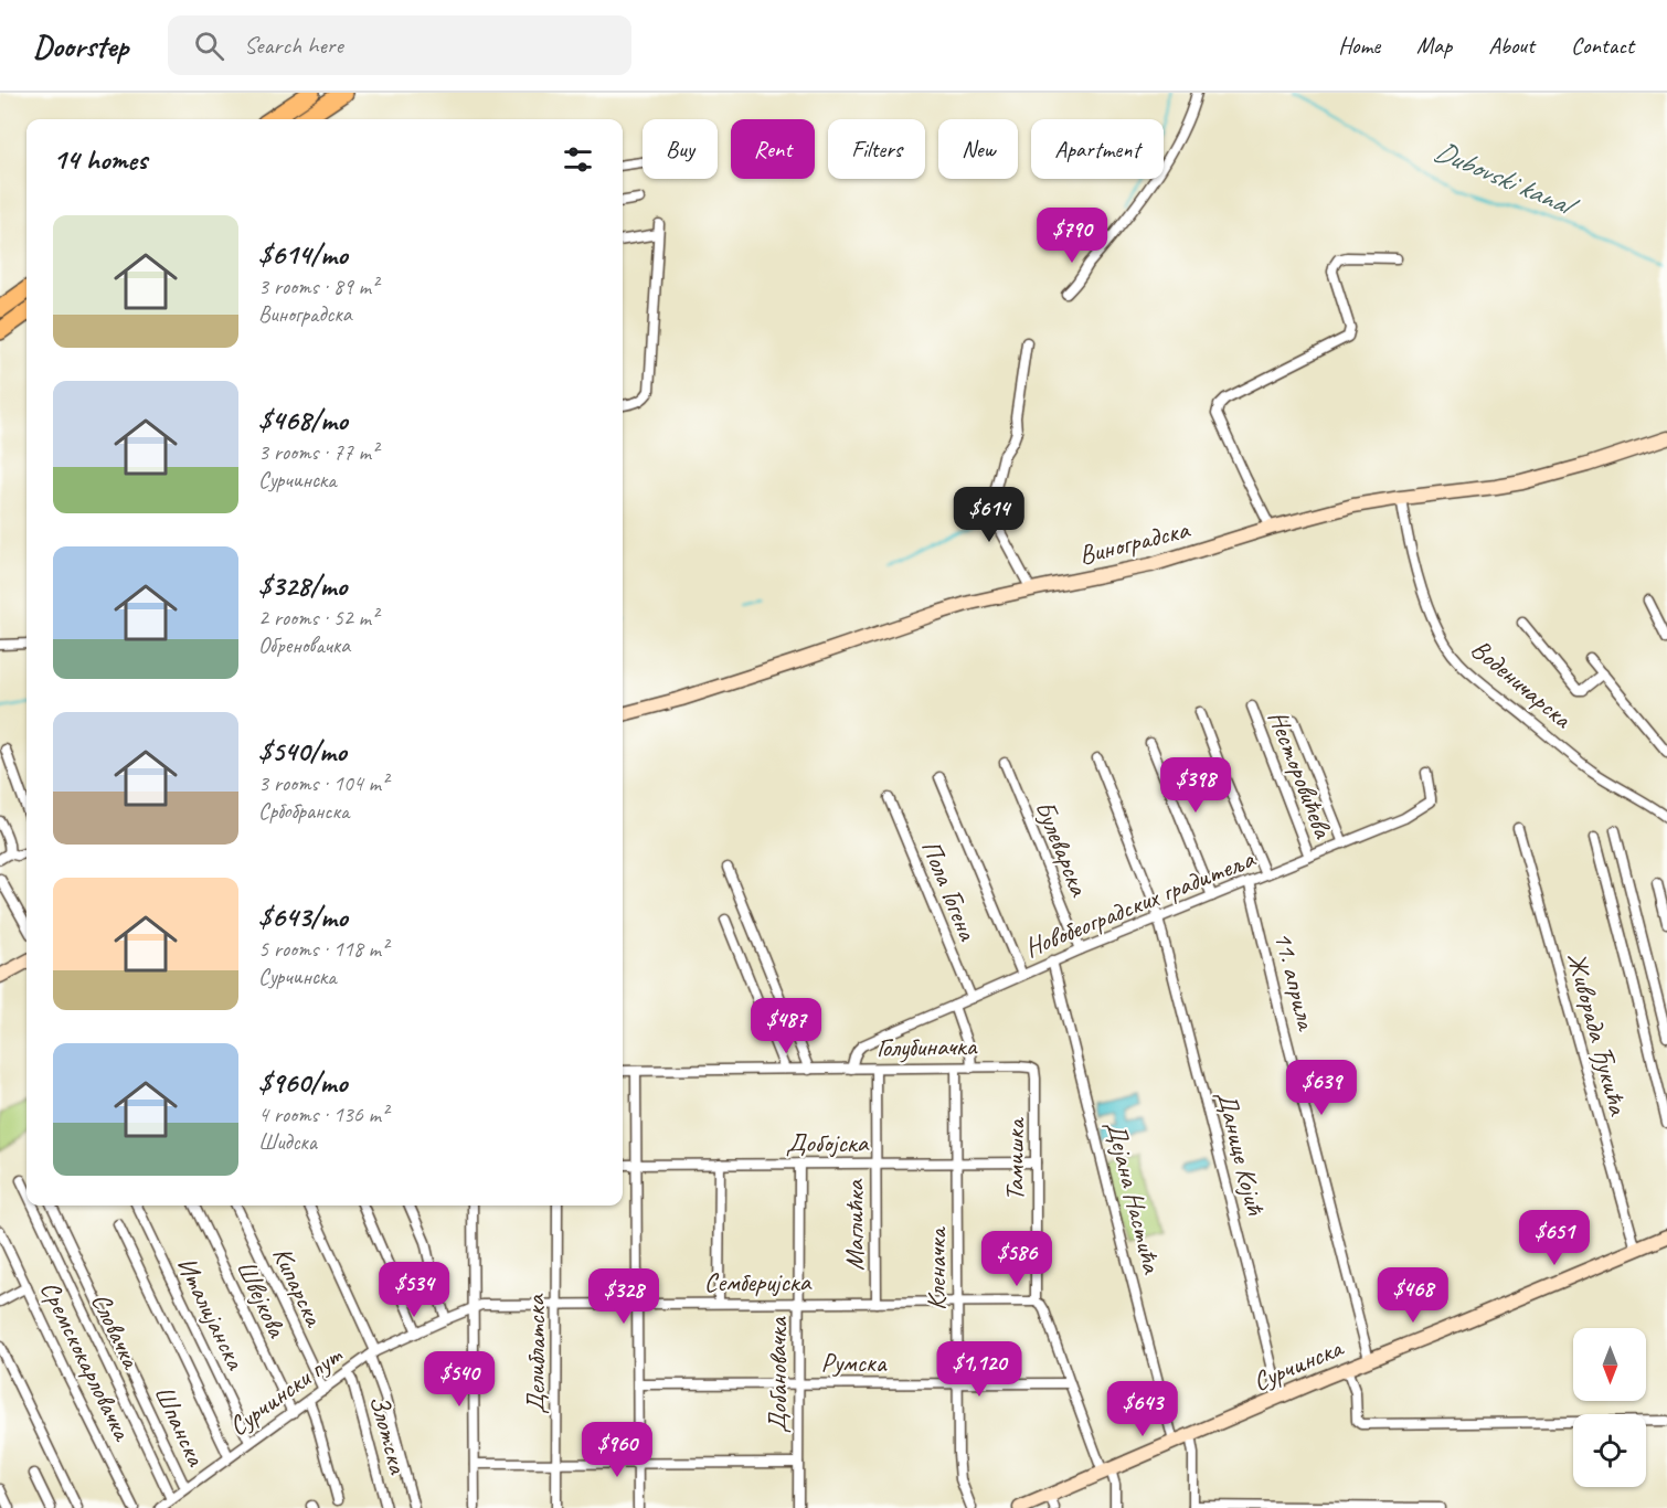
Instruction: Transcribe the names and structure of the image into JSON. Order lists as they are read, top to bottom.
{
  "streets": {
    "street": [
      "Виноградска",
      "Воденичарска",
      "Несторовићева",
      "Булеварска",
      "Пола Гогена",
      "Новобеоградских градитеља",
      "11. априла",
      "Живорада Ђукића",
      "Голубиначка",
      "Добојска",
      "Данице Којић",
      "Тамишка",
      "Дејана Настића",
      "Маглићка",
      "Кленачка",
      "Семберијска",
      "Кипарска",
      "Швејкова",
      "Италијанска",
      "Словачка",
      "Делиблатска",
      "Сремскокарловачка",
      "Румска",
      "Сурчинска",
      "Добановачка",
      "Сурчински пут",
      "Шпанска",
      "Злотска"
    ]
  },
  "crossings": [
    ["Виноградска", "Воденичарска"],
    ["Несторовићева", "Новобеоградских градитеља"],
    ["Булеварска", "Новобеоградских градитеља"],
    ["Пола Гогена", "Новобеоградских градитеља"],
    ["Новобеоградских градитеља", "11. априла"],
    ["Новобеоградских градитеља", "Голубиначка"],
    ["Новобеоградских градитеља", "Данице Којић"],
    ["Новобеоградских градитеља", "Дејана Настића"],
    ["11. априла", "Сурчинска"],
    ["Живорада Ђукића", "Сурчинска"],
    ["Голубиначка", "Тамишка"],
    ["Голубиначка", "Маглићка"],
    ["Голубиначка", "Кленачка"],
    ["Добојска", "Тамишка"],
    ["Добојска", "Маглићка"],
    ["Добојска", "Кленачка"],
    ["Добојска", "Добановачка"],
    ["Данице Којић", "Сурчинска"],
    ["Тамишка", "Семберијска"],
    ["Тамишка", "Румска"],
    ["Тамишка", "Сурчинска"],
    ["Дејана Настића", "Сурчинска"],
    ["Маглићка", "Семберијска"],
    ["Кленачка", "Семберијска"],
    ["Кленачка", "Румска"],
    ["Семберијска", "Делиблатска"],
    ["Семберијска", "Добановачка"],
    ["Семберијска", "Сурчински пут"],
    ["Кипарска", "Сурчински пут"],
    ["Швејкова", "Сурчински пут"],
    ["Италијанска", "Сурчински пут"],
    ["Словачка", "Сурчински пут"],
    ["Румска", "Добановачка"],
    ["Сурчински пут", "Шпанска"],
    ["Сурчински пут", "Злотска"]
  ],
  "water": ["Dubovski kanal"],
  "north": "bottom",
  "page": {
    "header": "Doorstep",
    "search": "Search here",
    "nav": [
      "Home",
      "Map",
      "About",
      "Contact"
    ],
    "chip": [
      "Buy",
      "Rent",
      "Filters",
      "New",
      "Apartment"
    ],
    "heading": "14 homes",
    "list": [
      {
        "name": "$614/mo",
        "note": "3 rooms · 89 m² · Виноградска"
      },
      {
        "name": "$468/mo",
        "note": "3 rooms · 77 m² · Сурчинска"
      },
      {
        "name": "$328/mo",
        "note": "2 rooms · 52 m² · Обреновачка"
      },
      {
        "name": "$540/mo",
        "note": "3 rooms · 104 m² · Србобранска"
      },
      {
        "name": "$643/mo",
        "note": "5 rooms · 118 m² · Сурчинска"
      },
      {
        "name": "$960/mo",
        "note": "4 rooms · 136 m² · Шидска"
      }
    ],
    "price": [
      "$790",
      "$614",
      "$398",
      "$487",
      "$639",
      "$651",
      "$586",
      "$534",
      "$468",
      "$328",
      "$1,120",
      "$540",
      "$643",
      "$960"
    ]
  }
}
